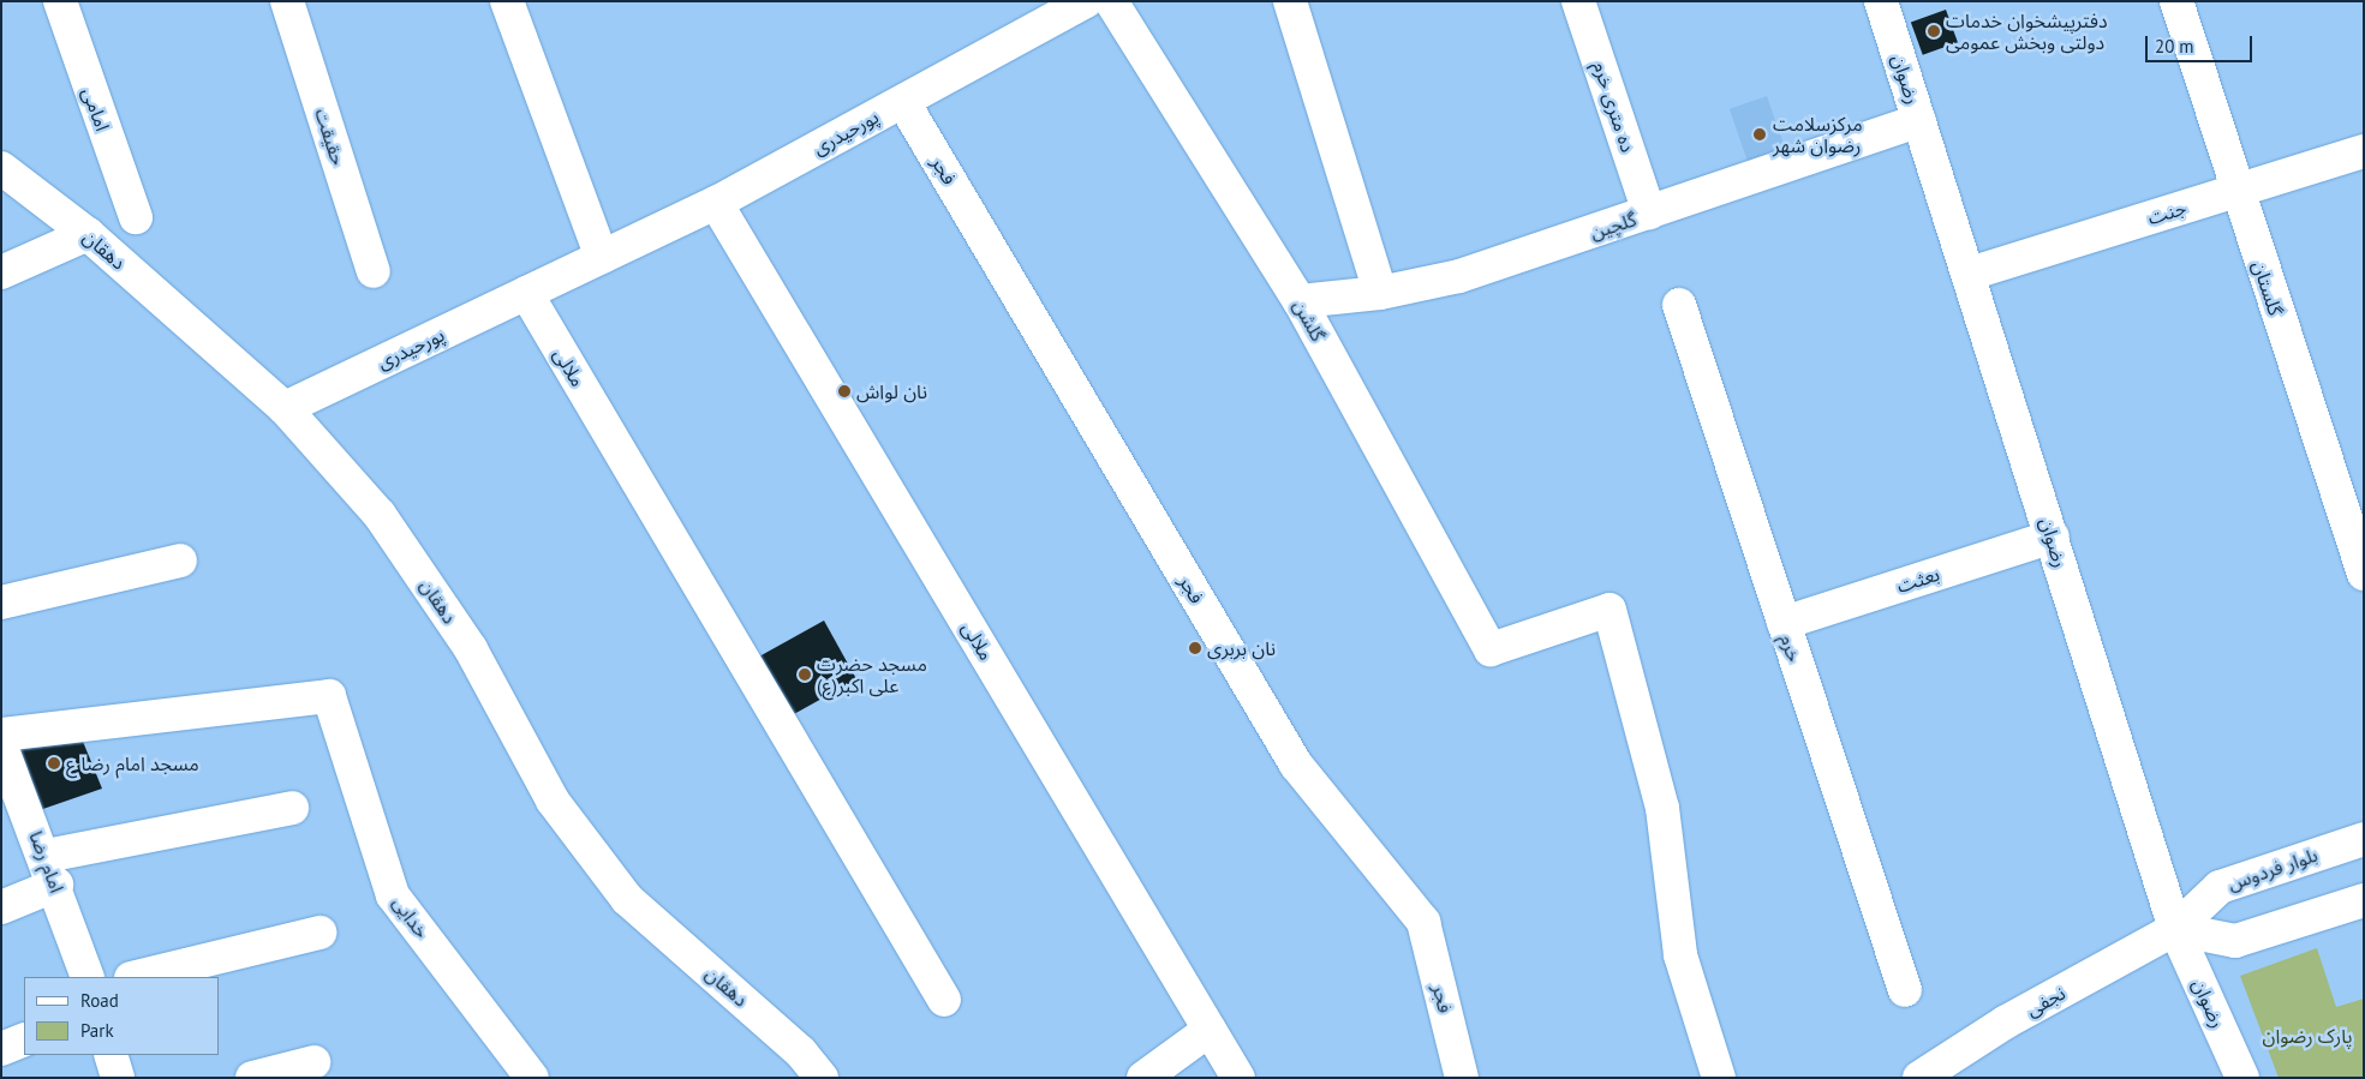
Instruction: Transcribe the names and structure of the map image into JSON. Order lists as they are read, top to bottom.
{
  "streets": {
    "street": [
      "رضوان",
      "ده متری خرم",
      "امامی",
      "پورحیدری",
      "حقیقت",
      "فجر",
      "جنت",
      "گلچین",
      "دهقان",
      "گلستان",
      "گلشن",
      "ملالی",
      "بعثت",
      "خرم",
      "امام رضا",
      "بلوار فردوس",
      "خدایی",
      "نجفی"
    ]
  },
  "crossings": [
    ["رضوان", "جنت"],
    ["رضوان", "گلچین"],
    ["رضوان", "بعثت"],
    ["رضوان", "بلوار فردوس"],
    ["رضوان", "نجفی"],
    ["ده متری خرم", "گلچین"],
    ["پورحیدری", "فجر"],
    ["پورحیدری", "دهقان"],
    ["پورحیدری", "ملالی"],
    ["جنت", "گلستان"],
    ["گلچین", "گلشن"],
    ["بعثت", "خرم"],
    ["امام رضا", "خدایی"],
    ["بلوار فردوس", "نجفی"]
  ],
  "parks": ["پارک رضوان"],
  "places": [
    "دفترپیشخوان خدمات دولتی وبخش عمومی",
    "مرکزسلامت رضوان شهر",
    "نان لواش",
    "نان بربری",
    "مسجد حضرت علی اکبر(ع)",
    "مسجد امام رضا ع"
  ],
  "legend": ["Road", "Park"],
  "scale_bar": "20 m"
}
